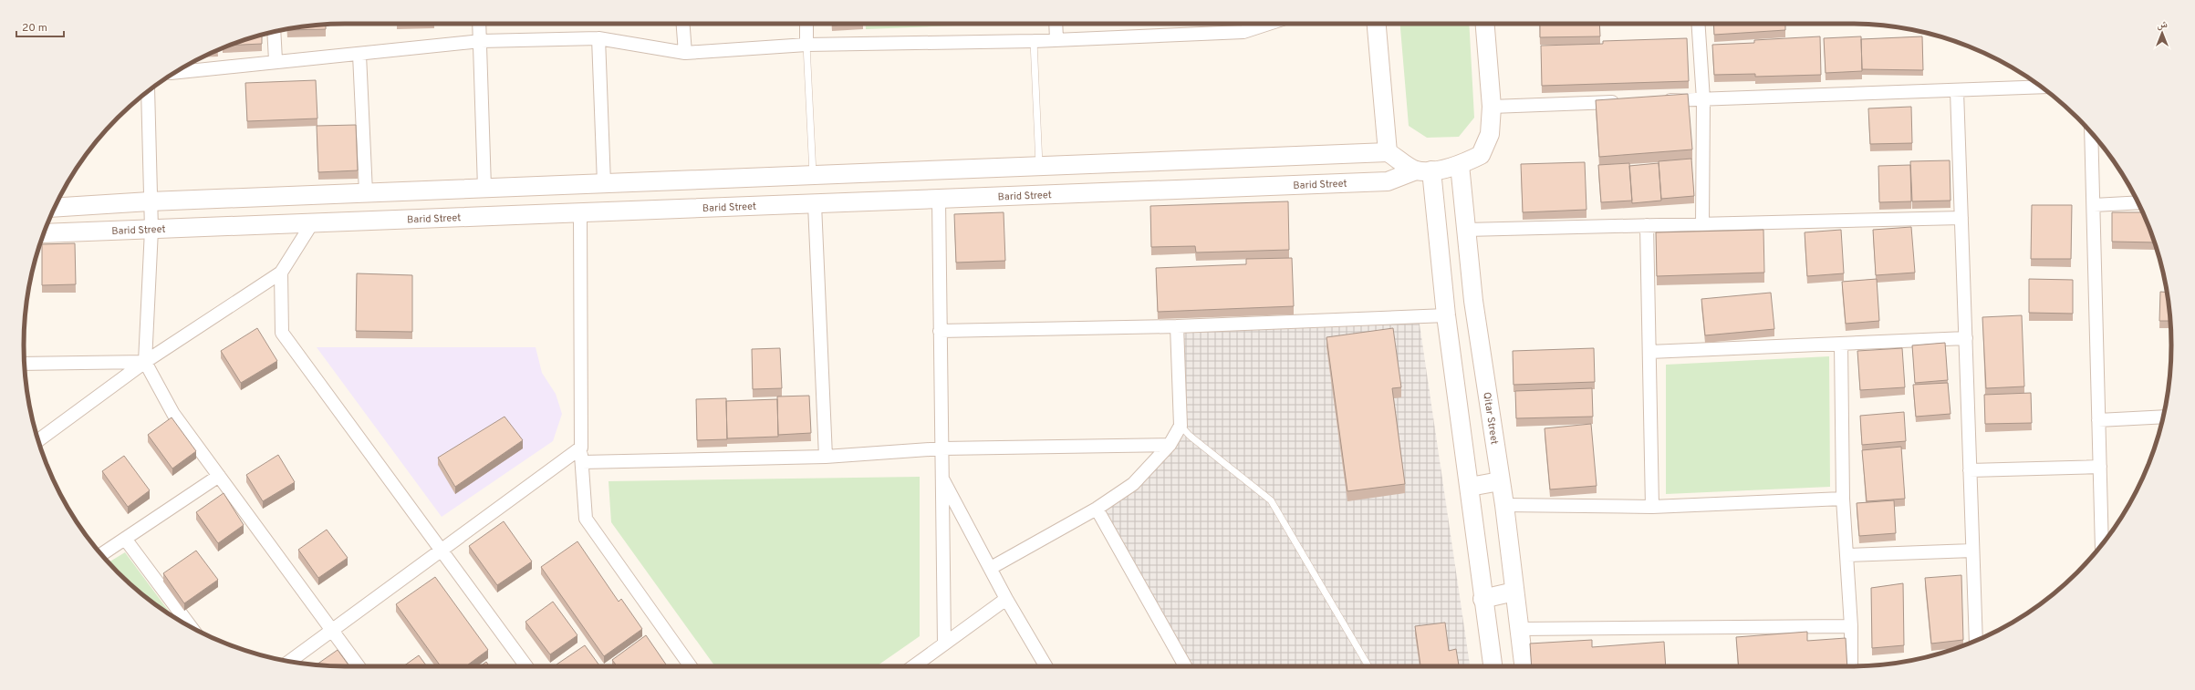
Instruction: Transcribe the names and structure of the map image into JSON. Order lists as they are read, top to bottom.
{
  "streets": {
    "main road": ["Barid Street", "Qitar Street"]
  },
  "crossings": [
    ["Barid Street", "Qitar Street"]
  ],
  "scale_bar": "20 m",
  "north": "top"
}
